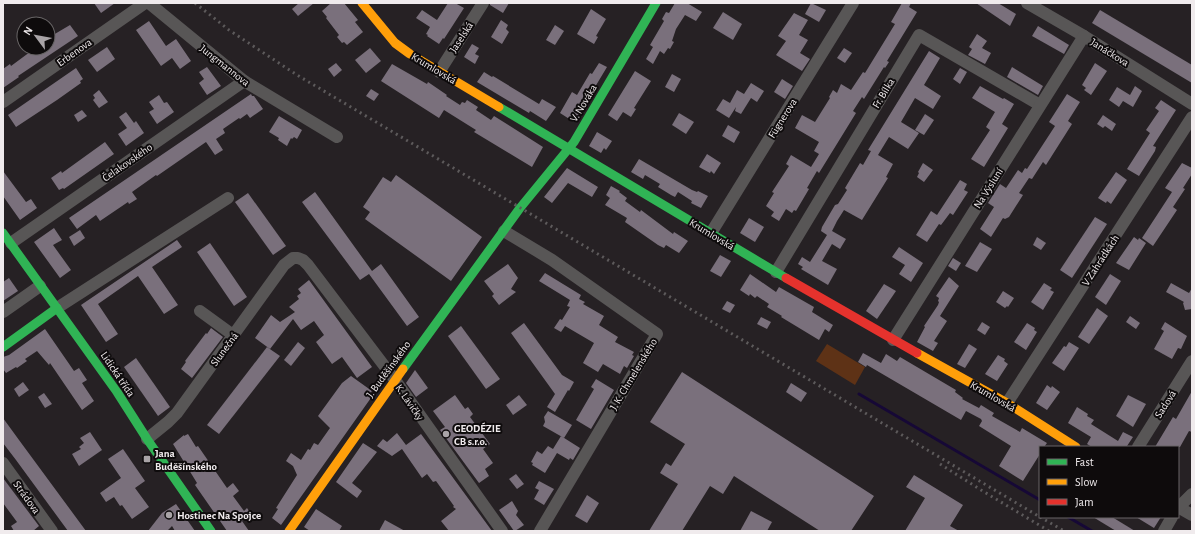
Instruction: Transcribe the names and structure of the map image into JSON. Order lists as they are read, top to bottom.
{
  "streets": {
    "street": [
      "Jaselská",
      "Erbenova",
      "Janáčkova",
      "Jungmannova",
      "Krumlovská",
      "Fr. Bílka",
      "V. Nováka",
      "Fügnerova",
      "Čelakovského",
      "Na Výsluní",
      "V Zahrádkách",
      "Slunečná",
      "J. Buděšínského",
      "Lidická třída",
      "J. K. Chmelenského",
      "K. Lávičky",
      "Sadová",
      "Strádova"
    ]
  },
  "crossings": [
    ["Jaselská", "Krumlovská"],
    ["Janáčkova", "Na Výsluní"],
    ["Jungmannova", "Čelakovského"],
    ["Krumlovská", "Fr. Bílka"],
    ["Krumlovská", "V. Nováka"],
    ["Krumlovská", "Fügnerova"],
    ["Krumlovská", "Na Výsluní"],
    ["Krumlovská", "V Zahrádkách"],
    ["Fr. Bílka", "Na Výsluní"],
    ["V. Nováka", "J. Buděšínského"],
    ["Čelakovského", "Lidická třída"],
    ["Slunečná", "Lidická třída"],
    ["Slunečná", "K. Lávičky"],
    ["J. Buděšínského", "J. K. Chmelenského"],
    ["J. Buděšínského", "K. Lávičky"]
  ],
  "places": {
    "other": ["GEODÉZIE CB s.r.o.", "Hostinec Na Spojce"],
    "transit": ["Jana Buděšínského"]
  },
  "legend": ["Fast", "Slow", "Jam"],
  "north": "top left"
}
